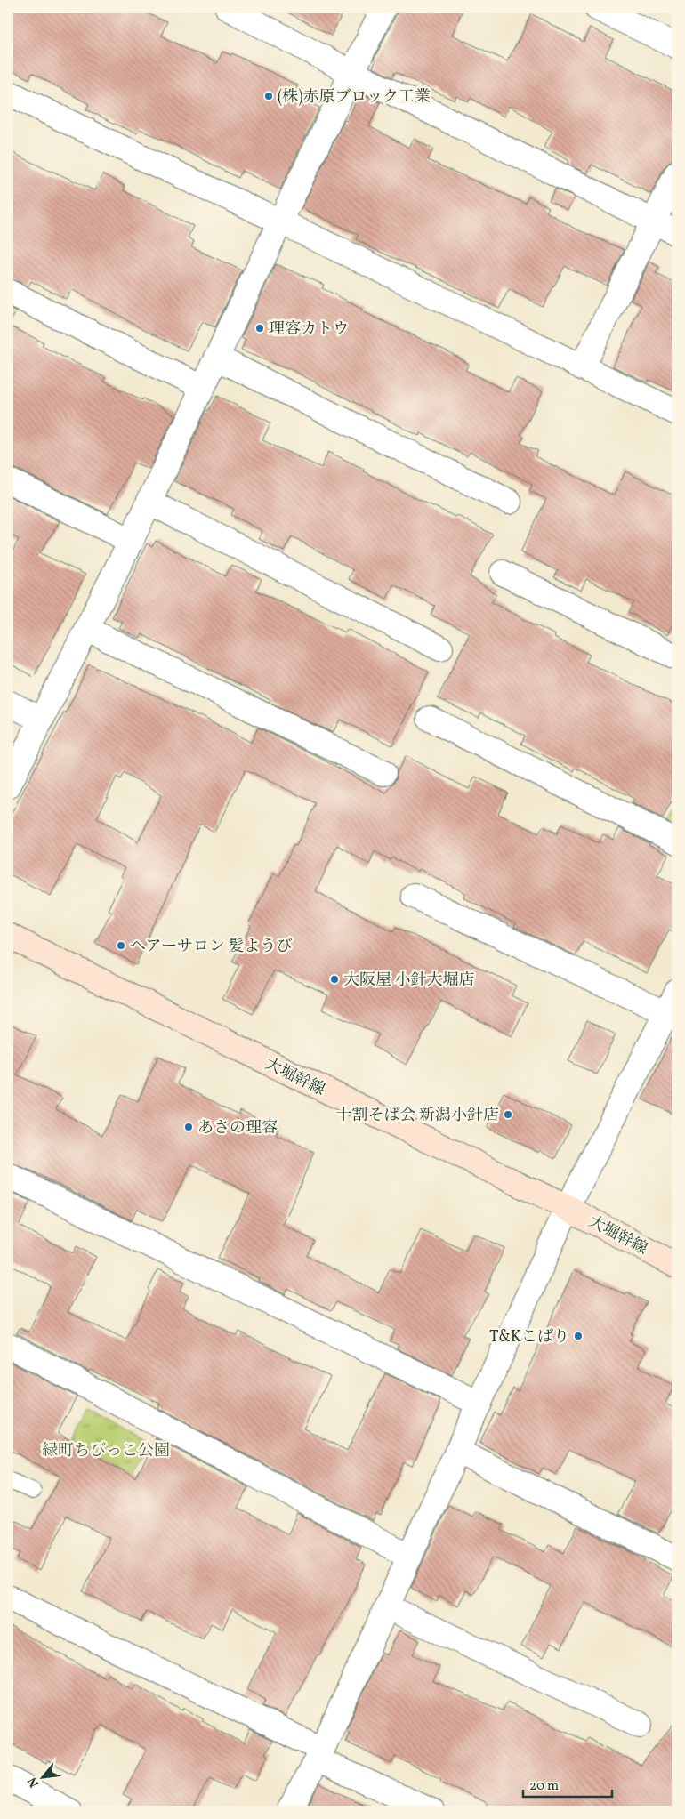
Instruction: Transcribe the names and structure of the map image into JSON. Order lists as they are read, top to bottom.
{
  "streets": {
    "street": ["大堀幹線"]
  },
  "parks": ["緑町ちびっこ公園"],
  "places": [
    "(株)赤原ブロック工業",
    "理容カトウ",
    "ヘアーサロン 髪ようび",
    "大阪屋 小針大堀店",
    "十割そば会 新潟小針店",
    "あさの理容",
    "T&Kこばり"
  ],
  "scale_bar": "20 m",
  "north": "bottom left"
}
